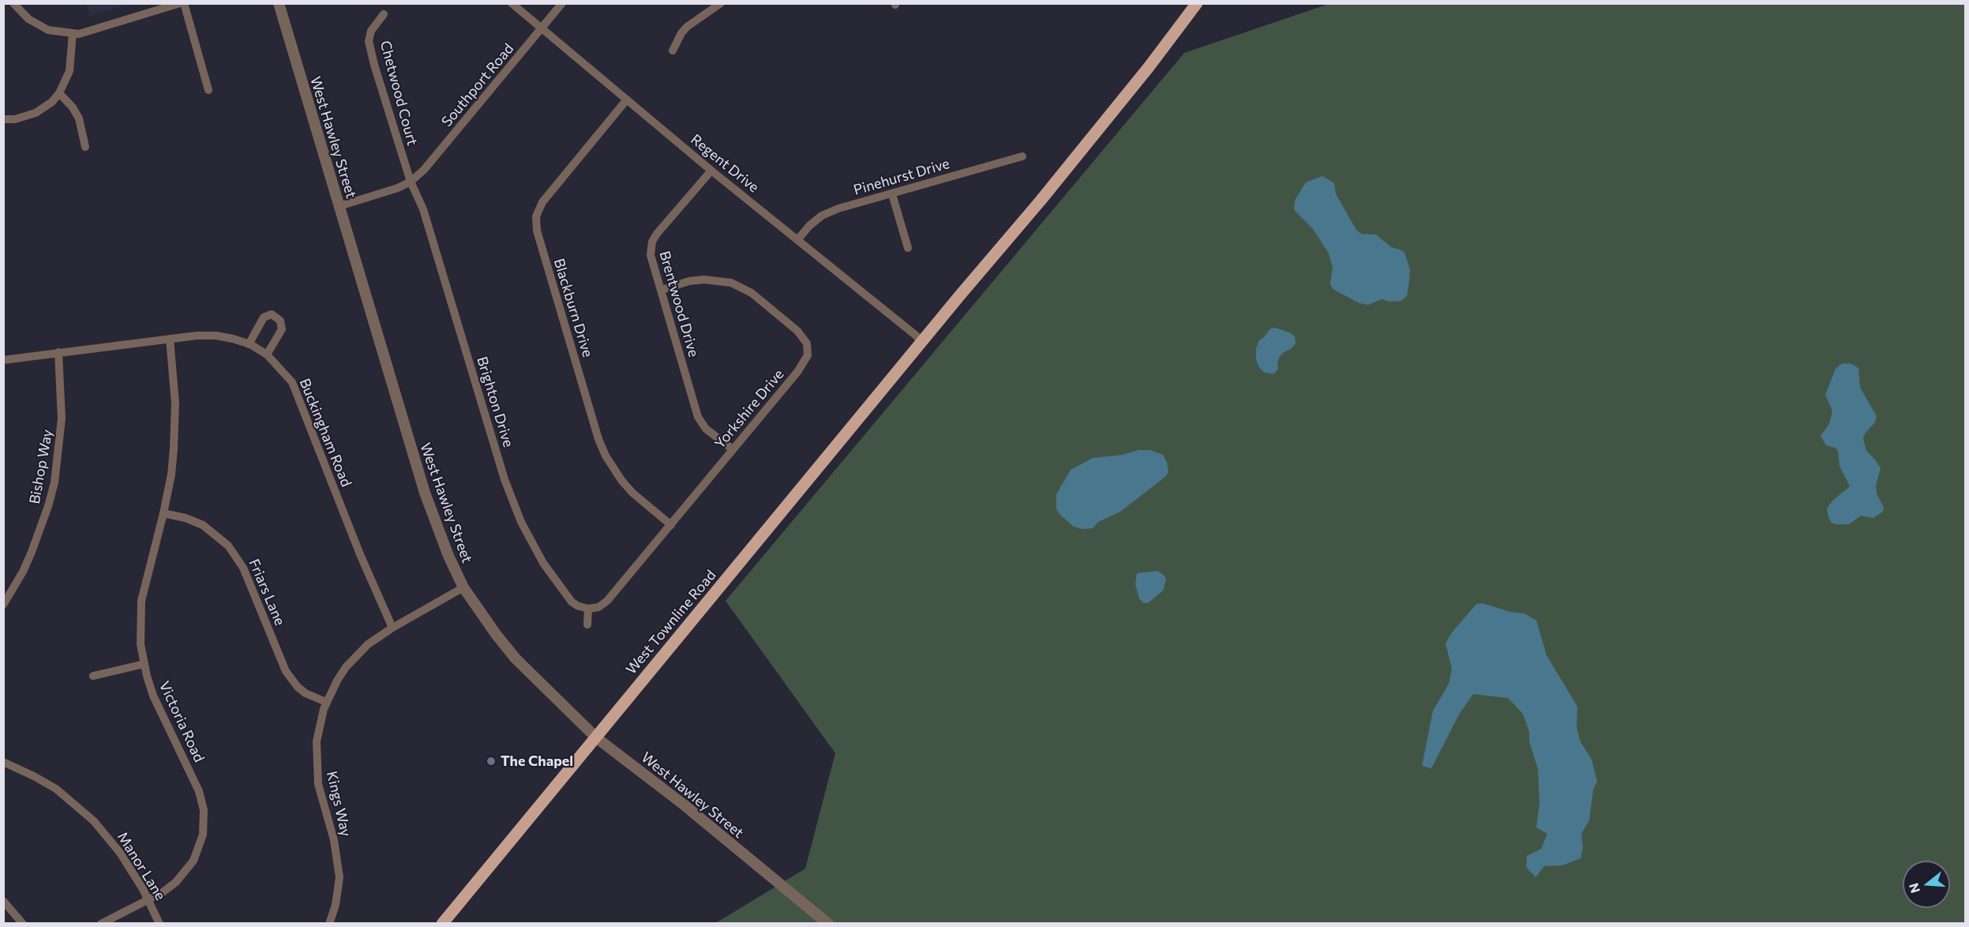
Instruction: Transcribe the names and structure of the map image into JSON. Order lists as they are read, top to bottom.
{
  "streets": {
    "main road": ["West Townline Road"],
    "street": [
      "Southport Road",
      "Chetwood Court",
      "West Hawley Street",
      "Regent Drive",
      "Pinehurst Drive",
      "Brentwood Drive",
      "Blackburn Drive",
      "Brighton Drive",
      "Yorkshire Drive",
      "Buckingham Road",
      "Bishop Way",
      "Friars Lane",
      "Victoria Road",
      "Kings Way",
      "Manor Lane"
    ]
  },
  "crossings": [
    ["Southport Road", "Chetwood Court"],
    ["Southport Road", "Regent Drive"],
    ["Southport Road", "Brighton Drive"],
    ["Chetwood Court", "Brighton Drive"],
    ["West Hawley Street", "West Townline Road"],
    ["West Hawley Street", "Kings Way"],
    ["Regent Drive", "Pinehurst Drive"],
    ["Regent Drive", "Brentwood Drive"],
    ["Regent Drive", "Blackburn Drive"],
    ["Regent Drive", "West Townline Road"],
    ["Brentwood Drive", "Yorkshire Drive"],
    ["Blackburn Drive", "Yorkshire Drive"],
    ["Brighton Drive", "Yorkshire Drive"],
    ["Buckingham Road", "Bishop Way"],
    ["Buckingham Road", "Victoria Road"],
    ["Buckingham Road", "Kings Way"],
    ["Friars Lane", "Victoria Road"],
    ["Friars Lane", "Kings Way"],
    ["Victoria Road", "Manor Lane"]
  ],
  "places": ["The Chapel"],
  "north": "left"
}
